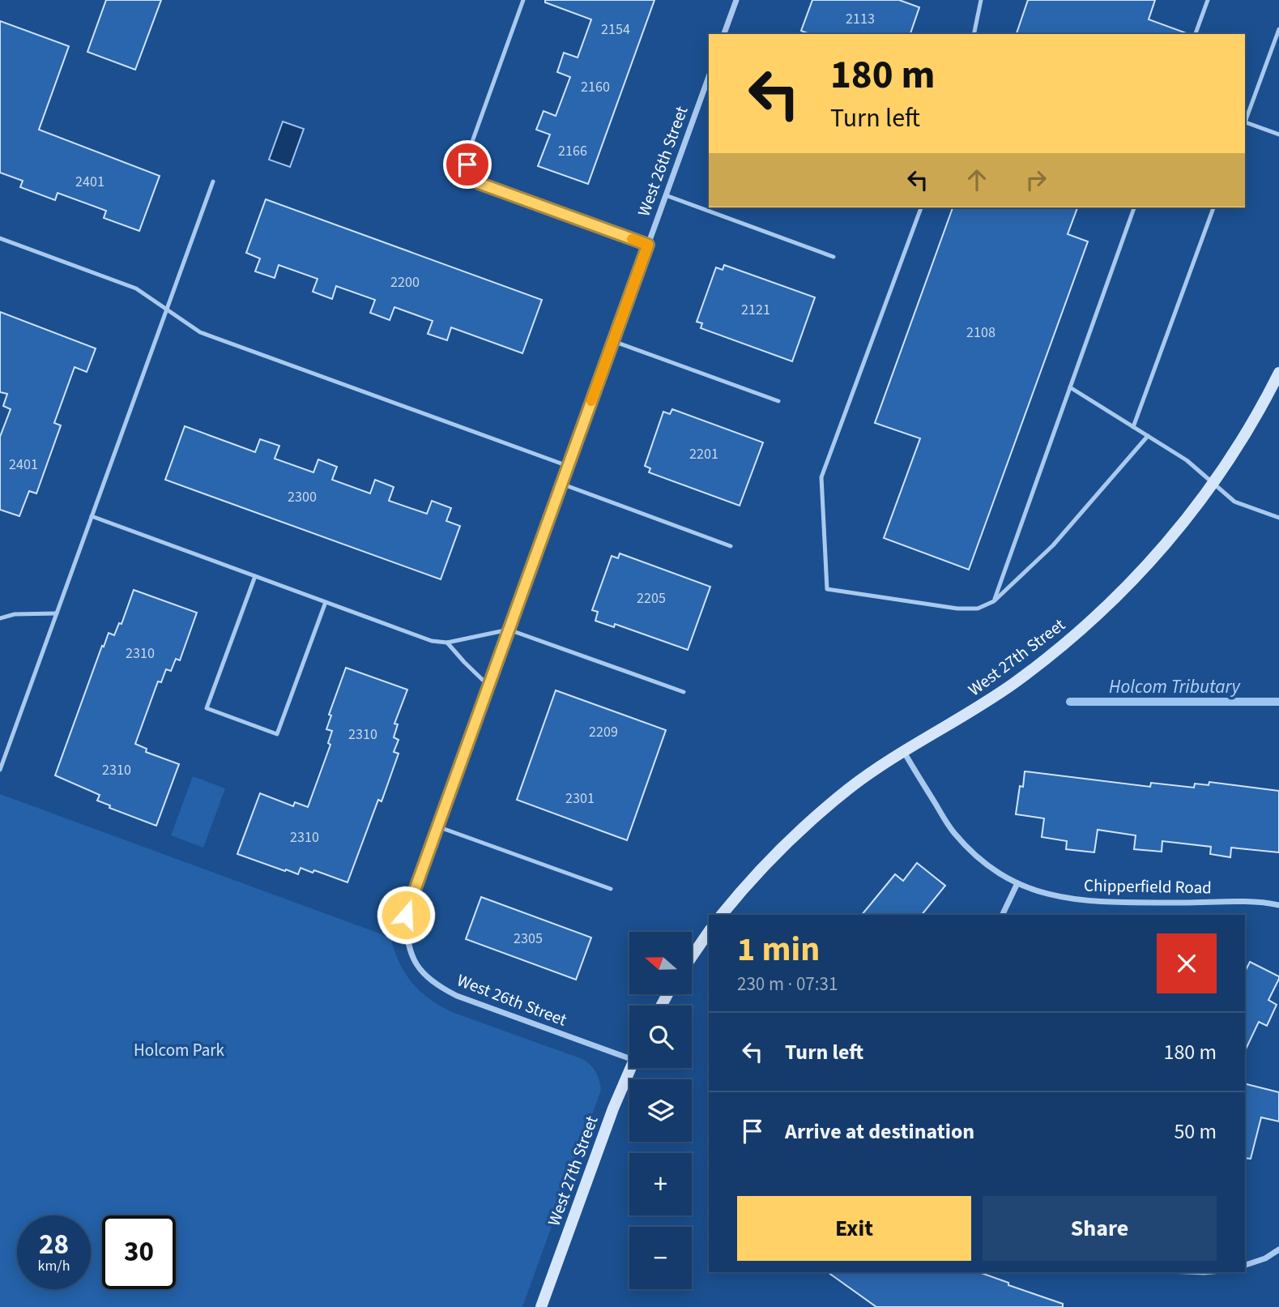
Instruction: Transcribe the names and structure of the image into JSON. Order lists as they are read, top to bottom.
{
  "streets": {
    "street": ["West 26th Street", "West 27th Street", "Chipperfield Road"]
  },
  "crossings": [
    ["West 27th Street", "Chipperfield Road"]
  ],
  "water": ["Holcom Tributary"],
  "parks": ["Holcom Park"],
  "house_numbers": [
    "2113",
    "2154",
    "2160",
    "2166",
    "2401",
    "2200",
    "2121",
    "2108",
    "2201",
    "2401",
    "2300",
    "2205",
    "2310",
    "2209",
    "2310",
    "2310",
    "2301",
    "2310",
    "2305"
  ],
  "north": "left",
  "page": {
    "turn": ["180 m", "Turn left"],
    "heading": ["1 min", "230 m · 07:31"],
    "map_buttons": ["+", "−"],
    "list": [
      {
        "name": "Turn left",
        "value": "180 m"
      },
      {
        "name": "Arrive at destination",
        "value": "50 m"
      }
    ],
    "buttons": ["Exit", "Share"],
    "speed": "28 km/h",
    "limit": "30"
  }
}
